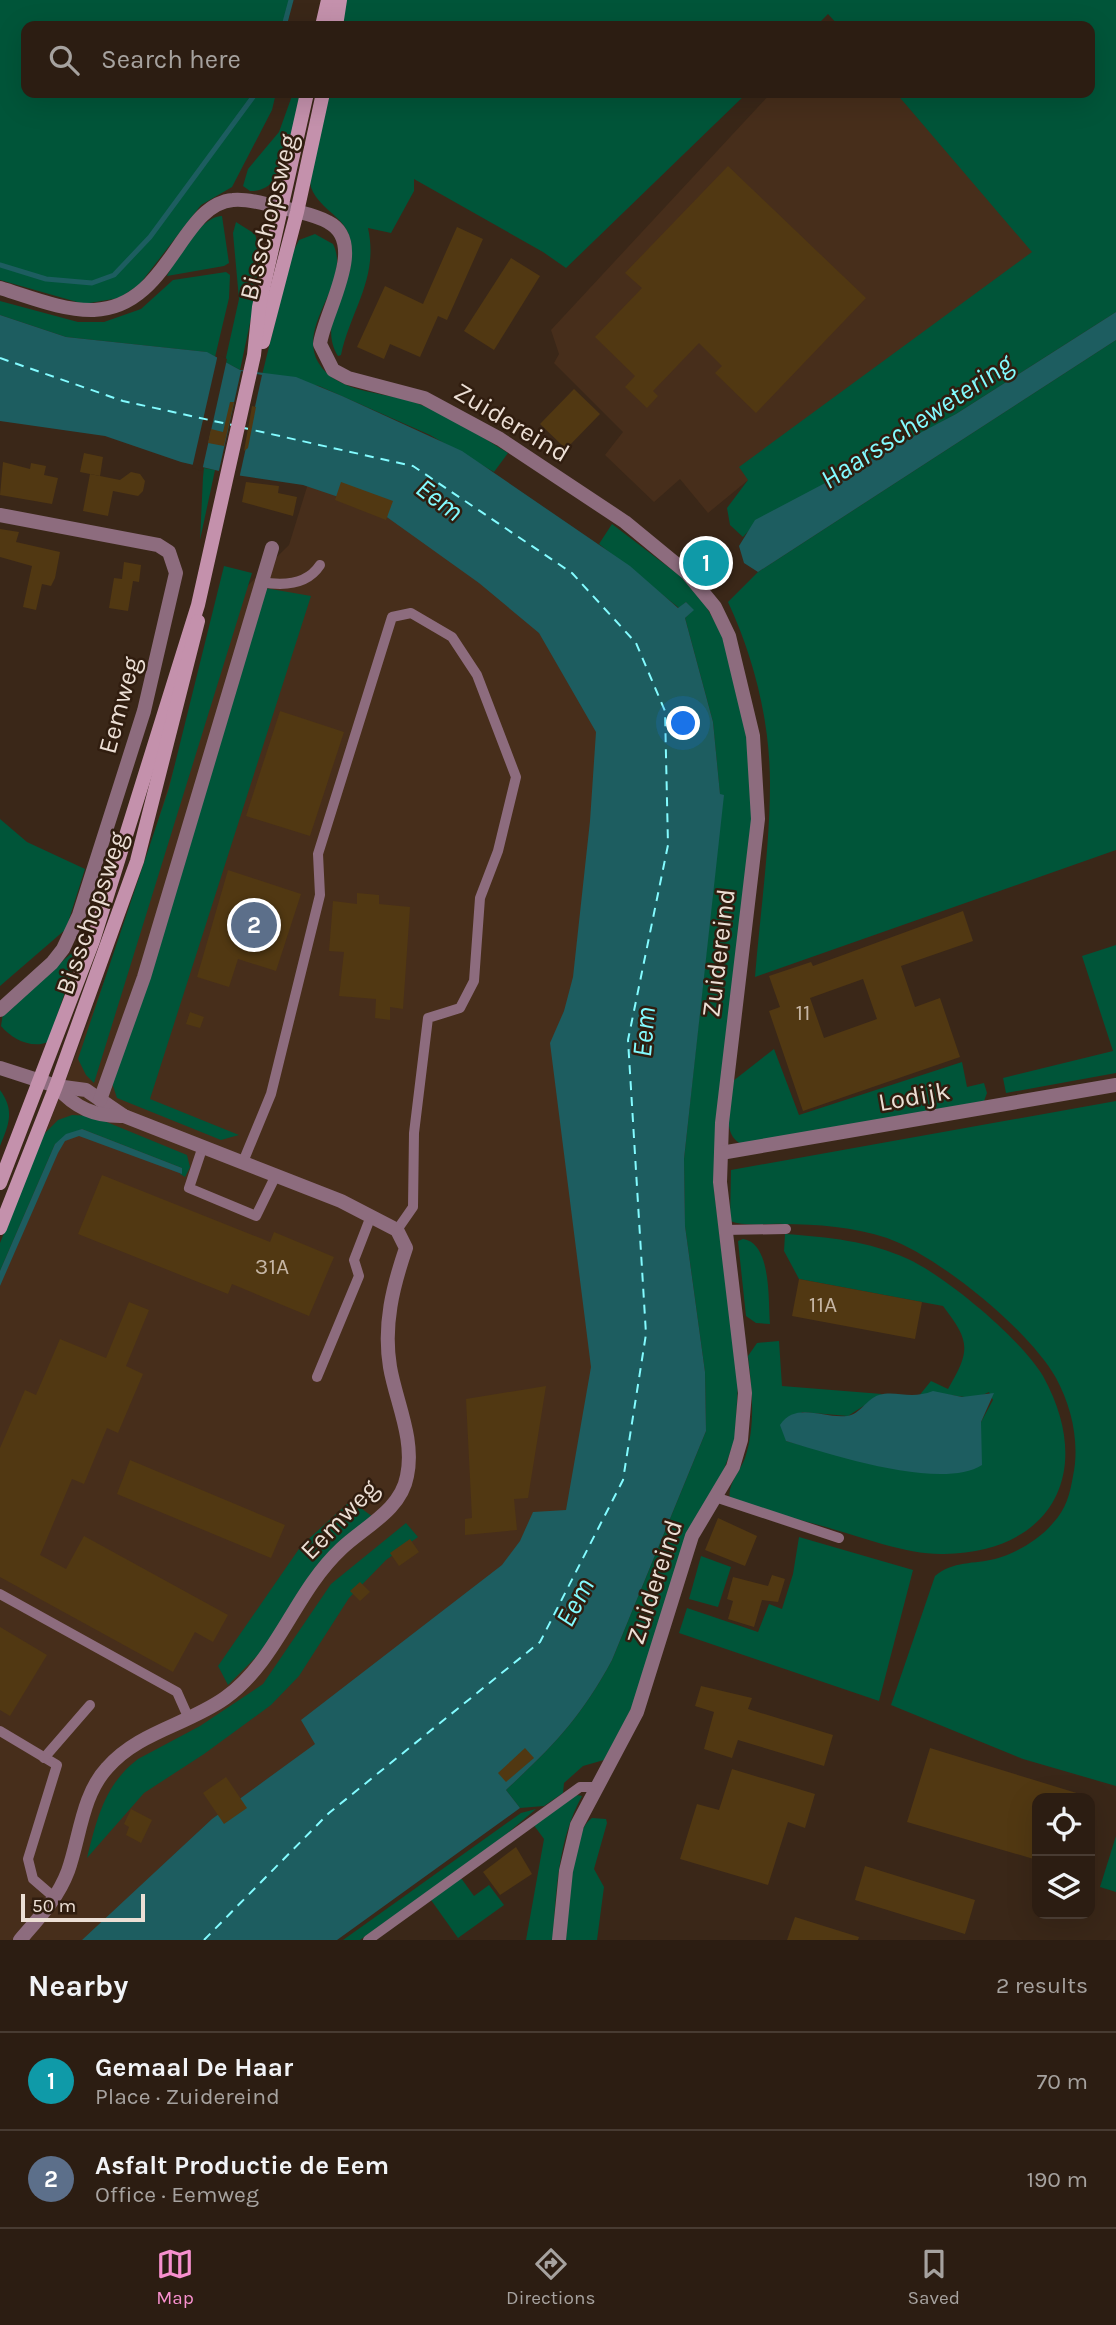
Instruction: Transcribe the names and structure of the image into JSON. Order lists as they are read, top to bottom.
{
  "streets": {
    "main road": ["Bisschopsweg"],
    "street": ["Zuidereind", "Eemweg", "Lodijk"]
  },
  "crossings": [
    ["Bisschopsweg", "Zuidereind"],
    ["Zuidereind", "Lodijk"]
  ],
  "water": ["Haarsschewetering", "Eem"],
  "house_numbers": ["11", "31A", "11A"],
  "scale_bar": "50 m",
  "page": {
    "search": "Search here",
    "pins": ["1", "2"],
    "scale": "50 m",
    "heading": ["Nearby", "2 results"],
    "list": [
      {
        "mark": "1",
        "name": "Gemaal De Haar",
        "note": "Place · Zuidereind",
        "value": "70 m"
      },
      {
        "mark": "2",
        "name": "Asfalt Productie de Eem",
        "note": "Office · Eemweg",
        "value": "190 m"
      }
    ],
    "nav": ["Map", "Directions", "Saved"]
  }
}
